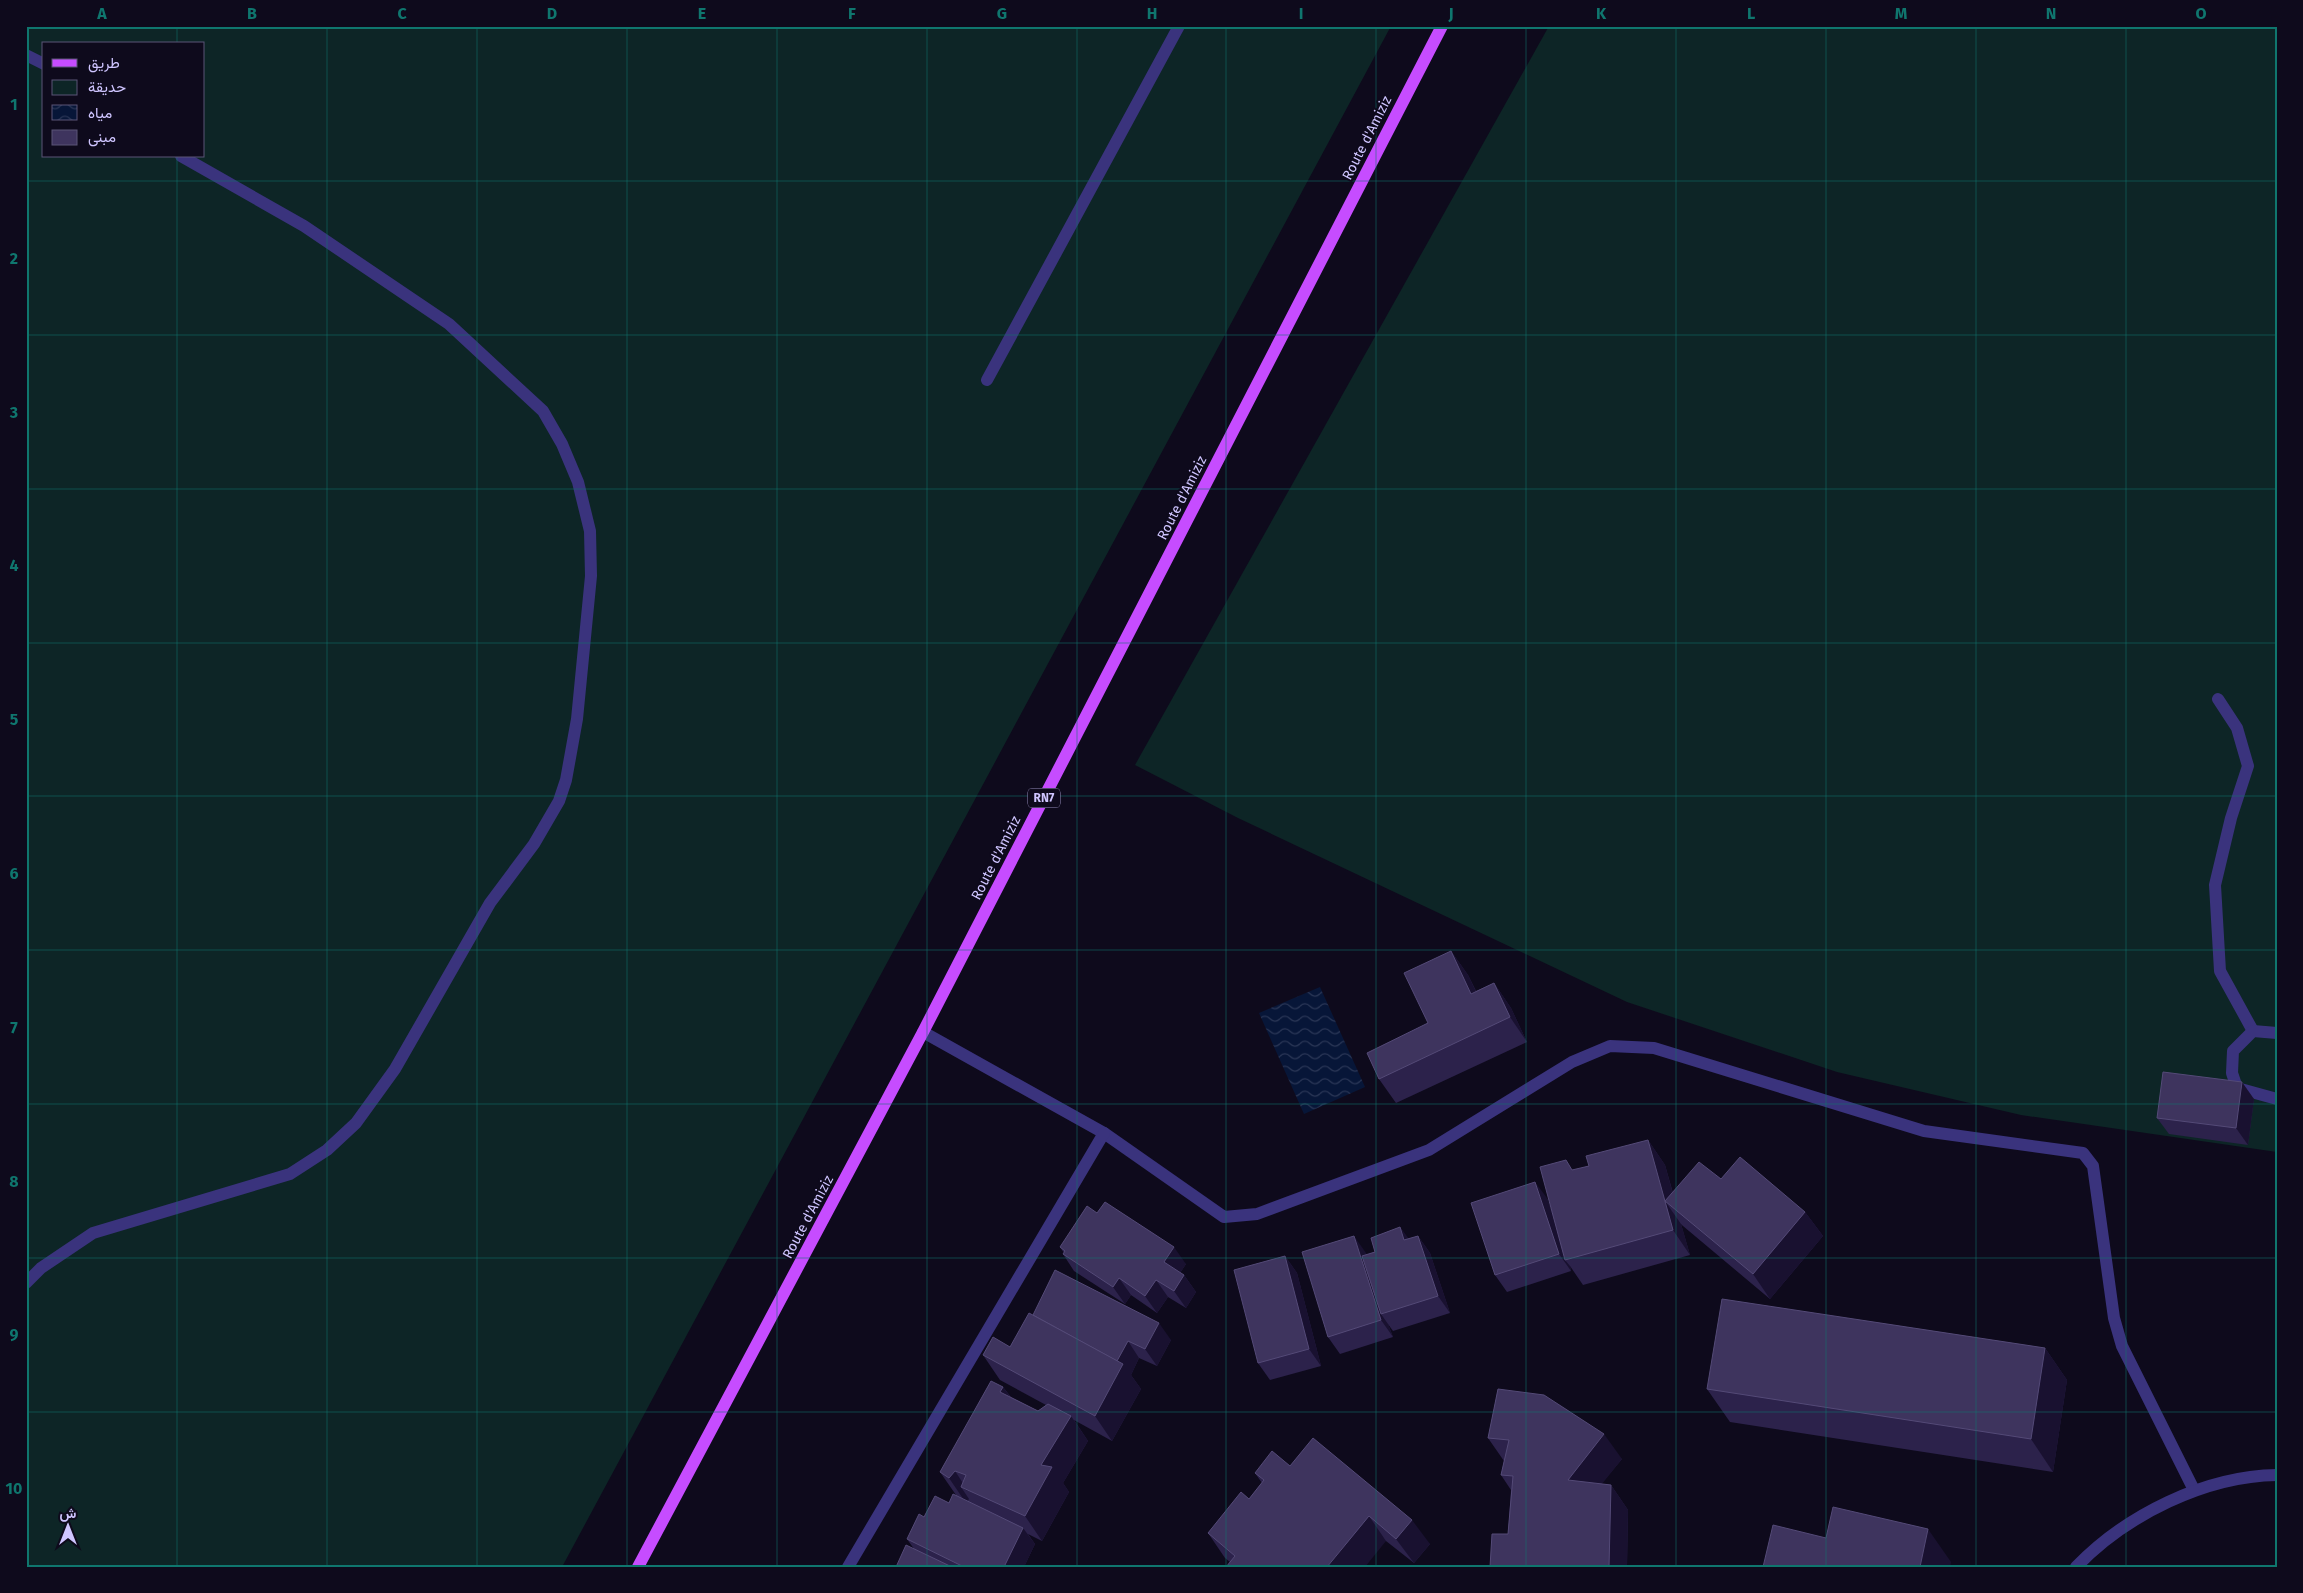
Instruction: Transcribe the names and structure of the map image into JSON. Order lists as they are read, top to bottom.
{
  "streets": {
    "main road": ["Route d'Amiziz", "RN7"]
  },
  "legend": [
    "طريق",
    "حديقة",
    "مياه",
    "مبنى"
  ],
  "north": "top",
  "grid": {
    "columns": [
      "A",
      "B",
      "C",
      "D",
      "E",
      "F",
      "G",
      "H",
      "I",
      "J",
      "K",
      "L",
      "M",
      "N",
      "O"
    ],
    "rows": [
      "1",
      "2",
      "3",
      "4",
      "5",
      "6",
      "7",
      "8",
      "9",
      "10"
    ]
  }
}
